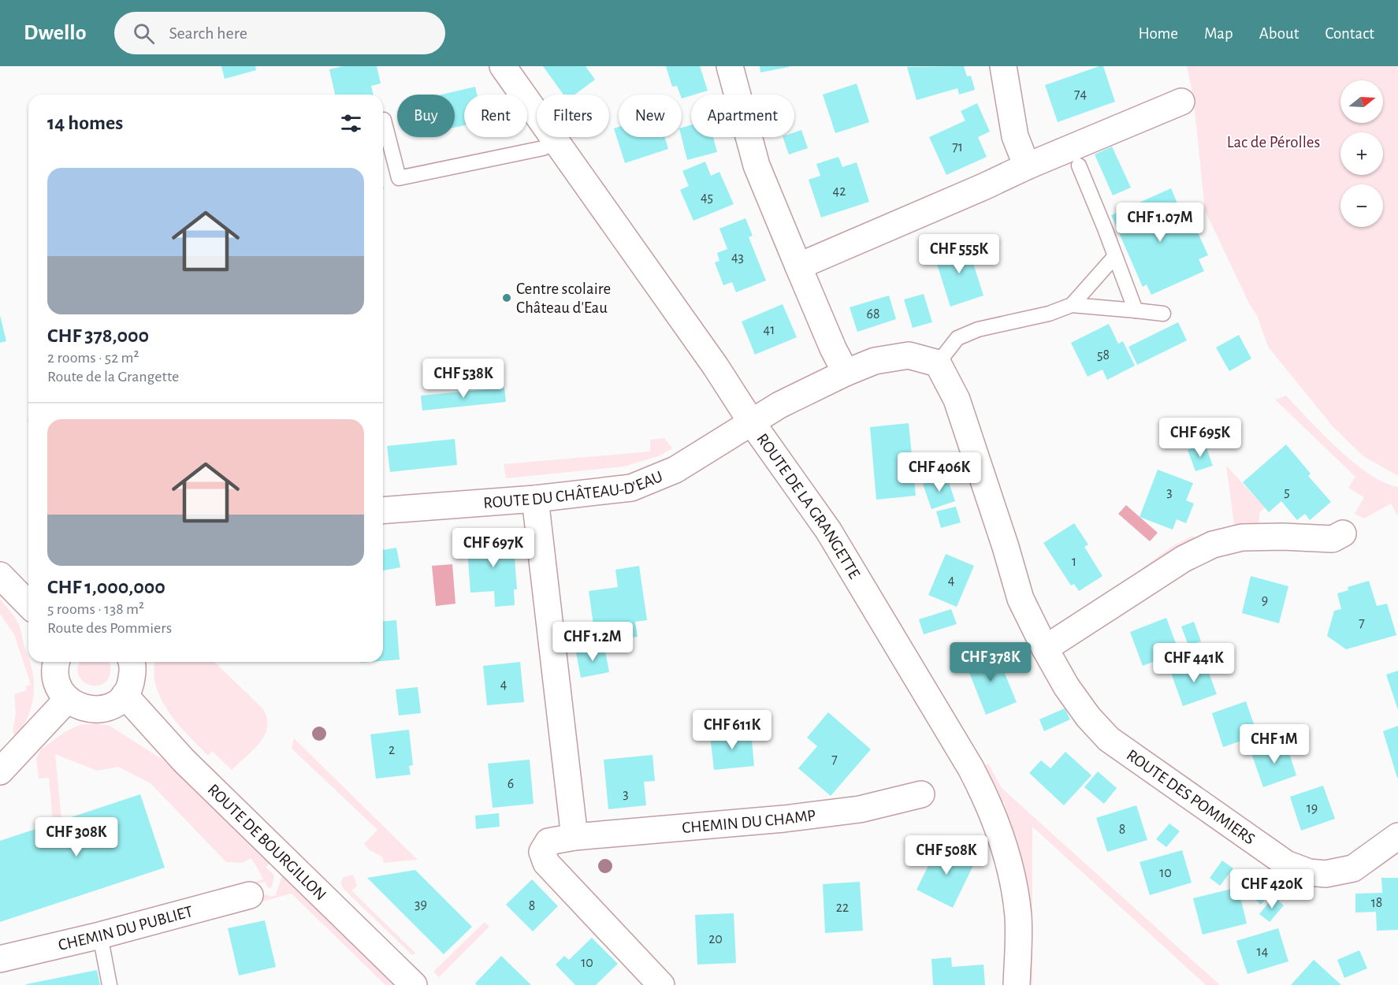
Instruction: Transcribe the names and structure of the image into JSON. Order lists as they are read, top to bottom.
{
  "streets": {
    "street": [
      "ROUTE DU CHÂTEAU-D'EAU",
      "ROUTE DE LA GRANGETTE",
      "ROUTE DES POMMIERS",
      "CHEMIN DU CHAMP",
      "ROUTE DE BOURGILLON",
      "CHEMIN DU PUBLIET"
    ]
  },
  "crossings": [
    ["ROUTE DU CHÂTEAU-D'EAU", "ROUTE DE LA GRANGETTE"]
  ],
  "parks": ["Lac de Pérolles"],
  "places": ["Centre scolaire Château d'Eau"],
  "house_numbers": [
    "74",
    "71",
    "42",
    "45",
    "43",
    "68",
    "41",
    "58",
    "3",
    "5",
    "1",
    "4",
    "9",
    "7",
    "4",
    "2",
    "7",
    "6",
    "3",
    "19",
    "8",
    "10",
    "18",
    "39",
    "8",
    "22",
    "20",
    "14",
    "10"
  ],
  "north": "right",
  "page": {
    "header": "Dwello",
    "search": "Search here",
    "nav": [
      "Home",
      "Map",
      "About",
      "Contact"
    ],
    "map_buttons": ["+", "−"],
    "chip": [
      "Buy",
      "Rent",
      "Filters",
      "New",
      "Apartment"
    ],
    "heading": "14 homes",
    "list": [
      {
        "name": "CHF 378,000",
        "note": "2 rooms · 52 m² · Route de la Grangette"
      },
      {
        "name": "CHF 1,000,000",
        "note": "5 rooms · 138 m² · Route des Pommiers"
      }
    ],
    "price": [
      "CHF 1.07M",
      "CHF 555K",
      "CHF 538K",
      "CHF 695K",
      "CHF 406K",
      "CHF 697K",
      "CHF 1.2M",
      "CHF 378K",
      "CHF 441K",
      "CHF 611K",
      "CHF 1M",
      "CHF 308K",
      "CHF 508K",
      "CHF 420K"
    ]
  }
}
